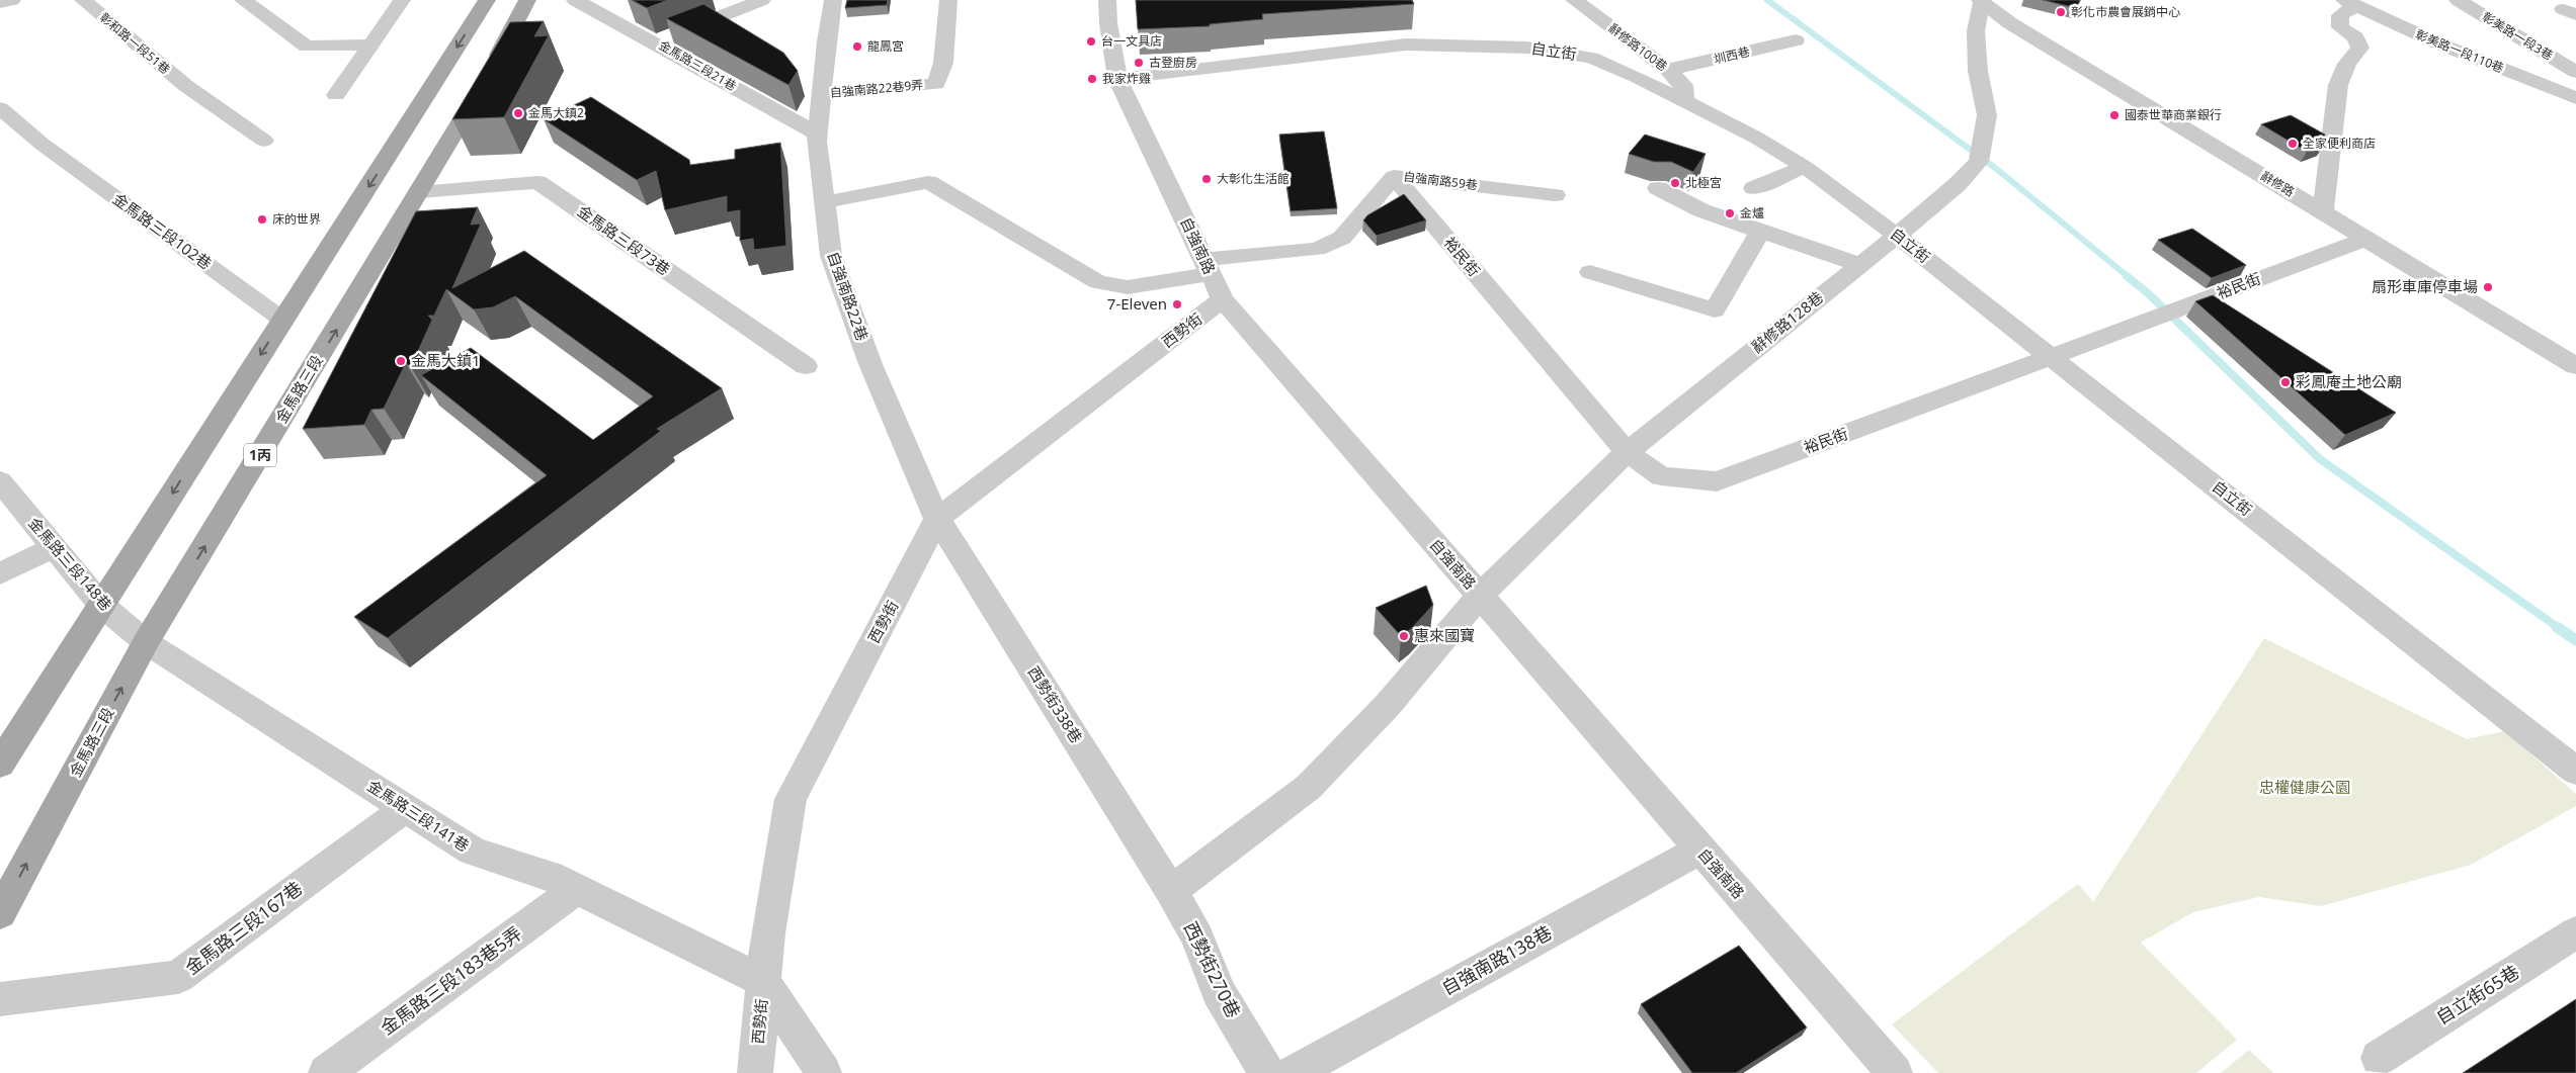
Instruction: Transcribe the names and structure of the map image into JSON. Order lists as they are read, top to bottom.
{
  "streets": {
    "main road": ["金馬路三段", "1丙"],
    "street": [
      "彰美路一段3巷",
      "彰和路一段51巷",
      "辭修路100巷",
      "自立街",
      "彰美路一段110巷",
      "圳西巷",
      "金馬路三段21巷",
      "自強南路22巷9弄",
      "自強南路59巷",
      "辭修路",
      "金馬路三段102巷",
      "金馬路三段73巷",
      "自強南路",
      "裕民街",
      "自強南路22巷",
      "辭修路128巷",
      "西勢街",
      "金馬路三段148巷",
      "西勢街338巷",
      "金馬路三段141巷",
      "金馬路三段167巷",
      "自強南路138巷",
      "西勢街270巷",
      "金馬路三段183巷5弄",
      "自立街65巷"
    ]
  },
  "crossings": [
    ["辭修路100巷", "自立街"],
    ["辭修路100巷", "圳西巷"],
    ["自立街", "自強南路"],
    ["自立街", "裕民街"],
    ["自立街", "辭修路128巷"],
    ["金馬路三段21巷", "自強南路22巷"],
    ["自強南路22巷9弄", "自強南路22巷"],
    ["自強南路59巷", "自強南路"],
    ["自強南路59巷", "裕民街"],
    ["自強南路59巷", "自強南路22巷"],
    ["自強南路59巷", "西勢街"],
    ["辭修路", "裕民街"],
    ["辭修路", "辭修路128巷"],
    ["金馬路三段73巷", "金馬路三段"],
    ["自強南路", "辭修路128巷"],
    ["自強南路", "西勢街"],
    ["自強南路", "自強南路138巷"],
    ["裕民街", "辭修路128巷"],
    ["自強南路22巷", "西勢街"],
    ["自強南路22巷", "西勢街338巷"],
    ["辭修路128巷", "西勢街338巷"],
    ["辭修路128巷", "西勢街270巷"],
    ["西勢街", "西勢街338巷"],
    ["西勢街", "金馬路三段141巷"],
    ["金馬路三段", "金馬路三段148巷"],
    ["金馬路三段", "金馬路三段141巷"],
    ["金馬路三段148巷", "金馬路三段141巷"],
    ["西勢街338巷", "西勢街270巷"],
    ["金馬路三段141巷", "金馬路三段167巷"],
    ["金馬路三段141巷", "金馬路三段183巷5弄"]
  ],
  "parks": ["忠權健康公園"],
  "places": [
    "彰化市農會展銷中心",
    "台一文具店",
    "龍鳳宮",
    "古登廚房",
    "我家炸雞",
    "金馬大鎮2",
    "國泰世華商業銀行",
    "全家便利商店",
    "大彰化生活館",
    "北極宮",
    "金爐",
    "床的世界",
    "扇形車庫停車場",
    "7-Eleven",
    "金馬大鎮1",
    "彩鳳庵土地公廟",
    "惠來國寶"
  ]
}
